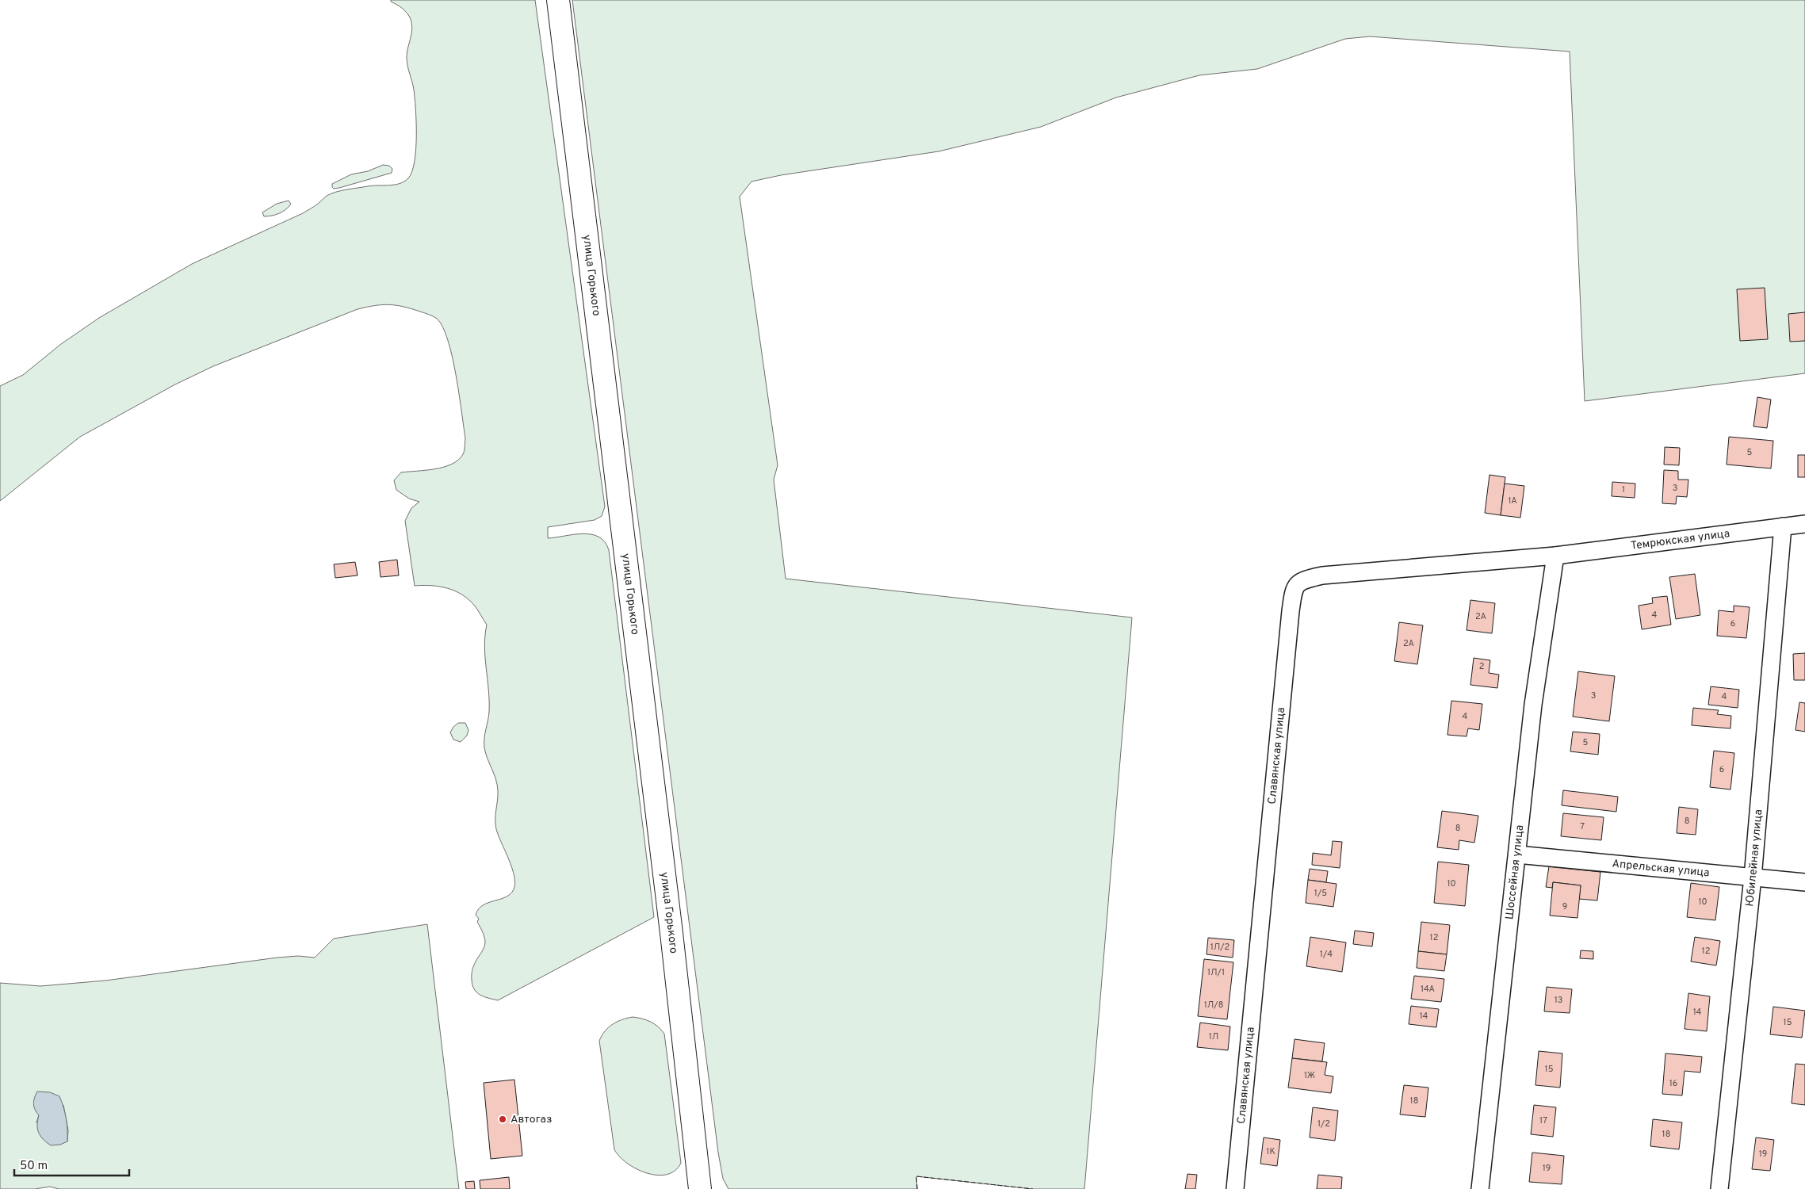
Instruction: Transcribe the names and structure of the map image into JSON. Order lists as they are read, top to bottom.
{
  "streets": {
    "main road": ["улица Горького"],
    "street": [
      "Темрюкская улица",
      "Славянская улица",
      "Юбилейная улица",
      "Апрельская улица",
      "Шоссейная улица"
    ]
  },
  "crossings": [
    ["Темрюкская улица", "Славянская улица"],
    ["Темрюкская улица", "Юбилейная улица"],
    ["Темрюкская улица", "Шоссейная улица"],
    ["Славянская улица", "Шоссейная улица"],
    ["Юбилейная улица", "Апрельская улица"],
    ["Апрельская улица", "Шоссейная улица"]
  ],
  "places": ["Автогаз"],
  "house_numbers": [
    "5",
    "3",
    "1",
    "1А",
    "4",
    "2А",
    "6",
    "2А",
    "2",
    "3",
    "4",
    "4",
    "5",
    "6",
    "8",
    "7",
    "8",
    "10",
    "1/5",
    "10",
    "9",
    "12",
    "1Л/2",
    "12",
    "1/4",
    "1Л/1",
    "14А",
    "13",
    "1Л/8",
    "14",
    "14",
    "15",
    "1Л",
    "15",
    "1Ж",
    "16",
    "18",
    "17",
    "1/2",
    "18",
    "1К",
    "19",
    "19"
  ],
  "scale_bar": "50 m"
}
